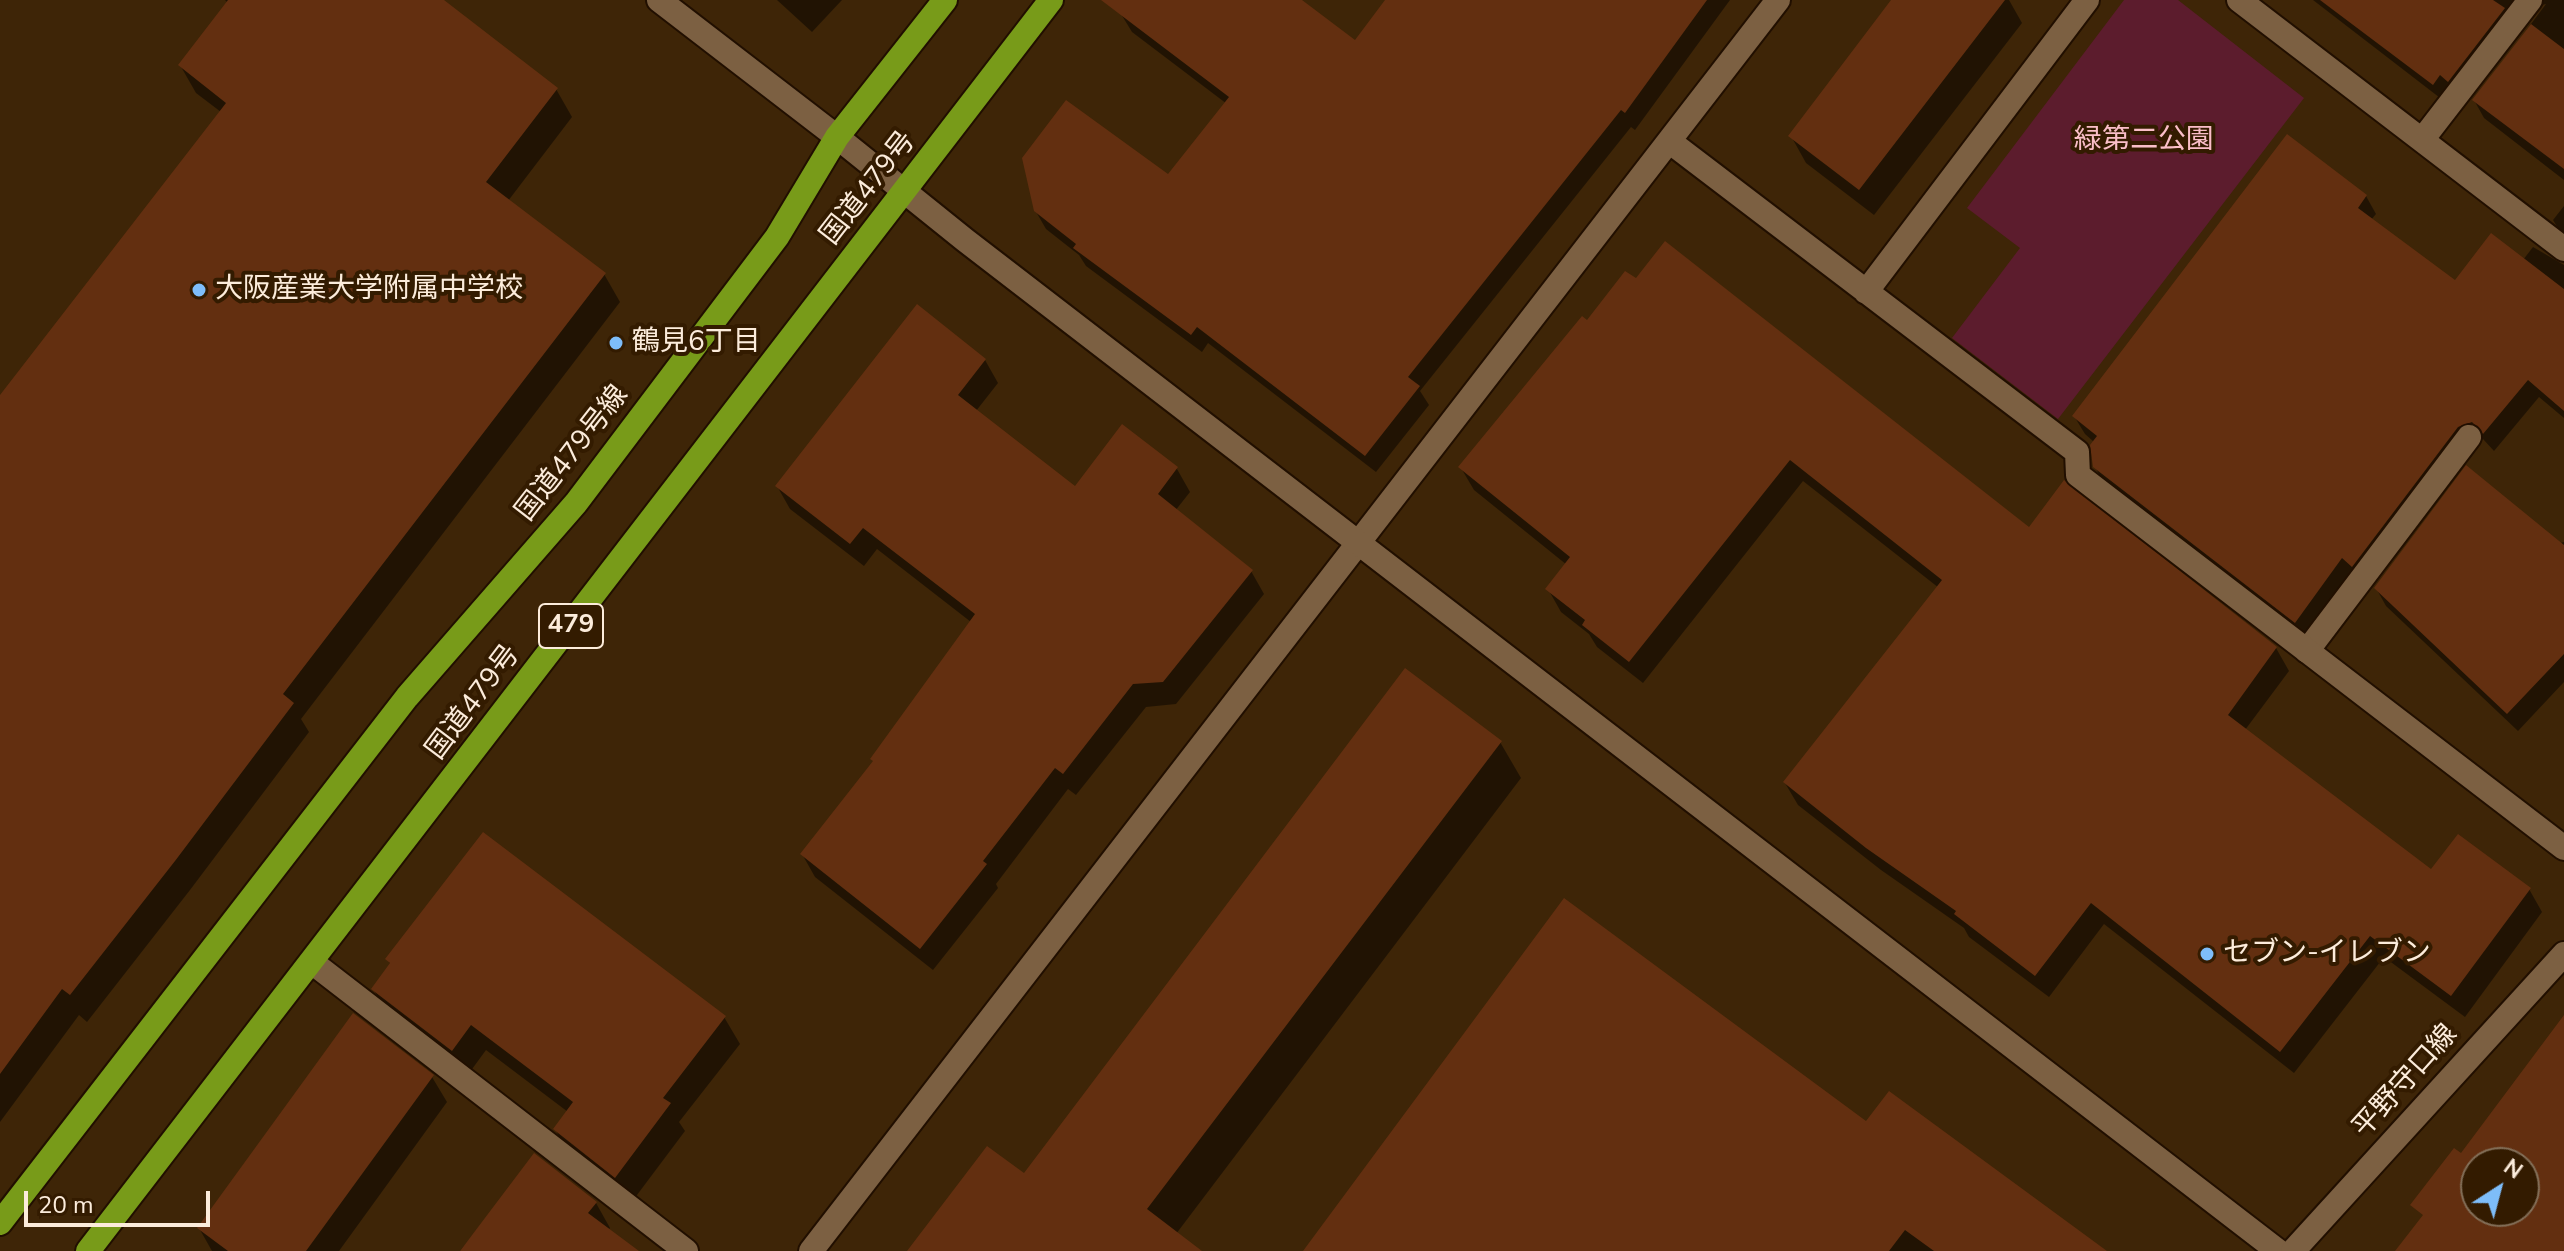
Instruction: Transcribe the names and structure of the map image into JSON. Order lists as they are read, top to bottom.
{
  "streets": {
    "highway": ["国道479号", "国道479号線", "479"],
    "street": ["平野守口線"]
  },
  "parks": ["緑第二公園"],
  "places": ["大阪産業大学附属中学校", "鶴見6丁目", "セブン-イレブン"],
  "scale_bar": "20 m",
  "north": "top right"
}
